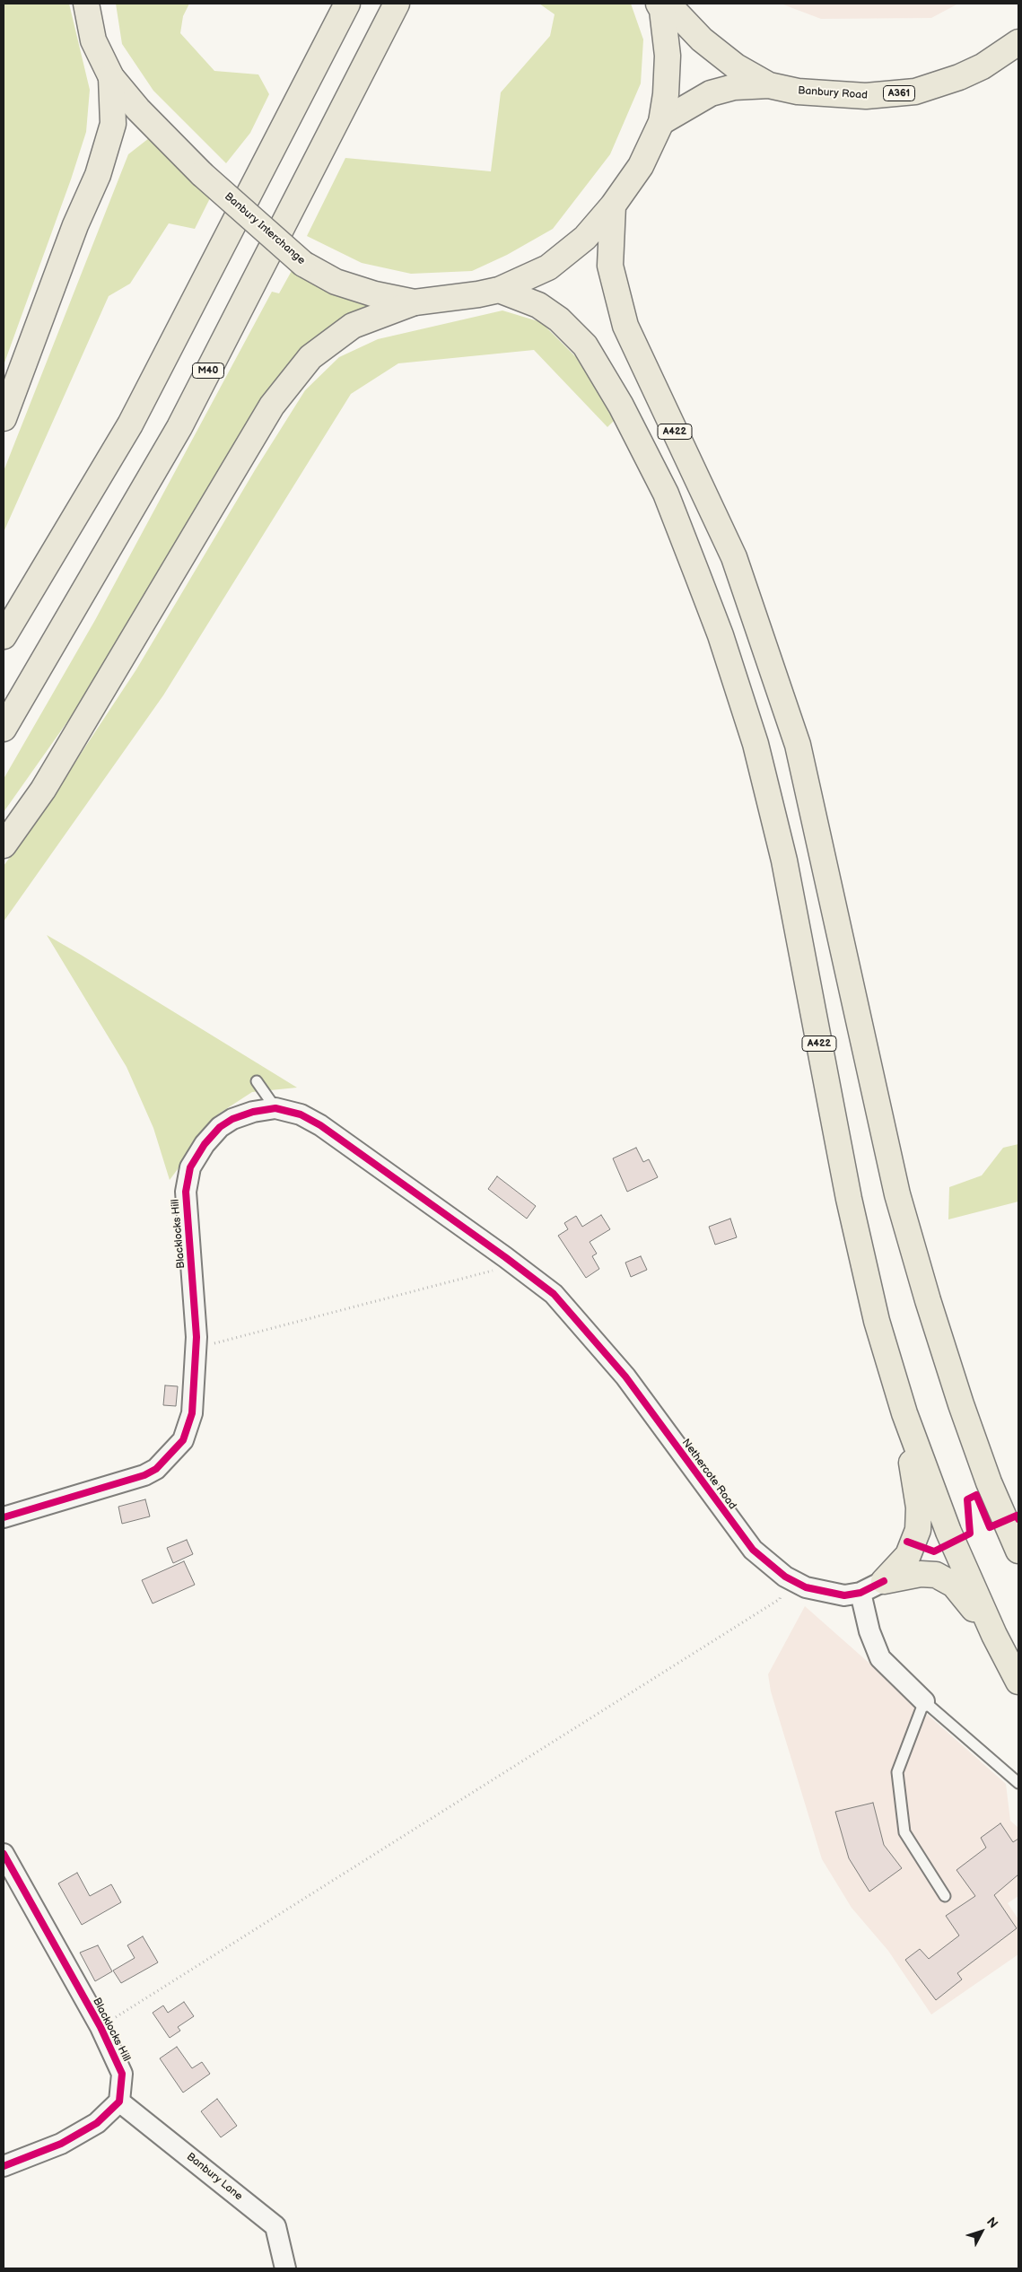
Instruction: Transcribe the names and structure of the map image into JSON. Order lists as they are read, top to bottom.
{
  "streets": {
    "main road": [
      "Banbury Road",
      "A361",
      "Banbury Interchange",
      "M40",
      "A422"
    ],
    "street": ["Blacklocks Hill", "Nethercote Road", "Banbury Lane"]
  },
  "crossings": [
    ["Banbury Road", "Banbury Interchange"],
    ["Banbury Interchange", "A422"],
    ["Blacklocks Hill", "Nethercote Road"],
    ["Blacklocks Hill", "Banbury Lane"]
  ],
  "north": "top right"
}
